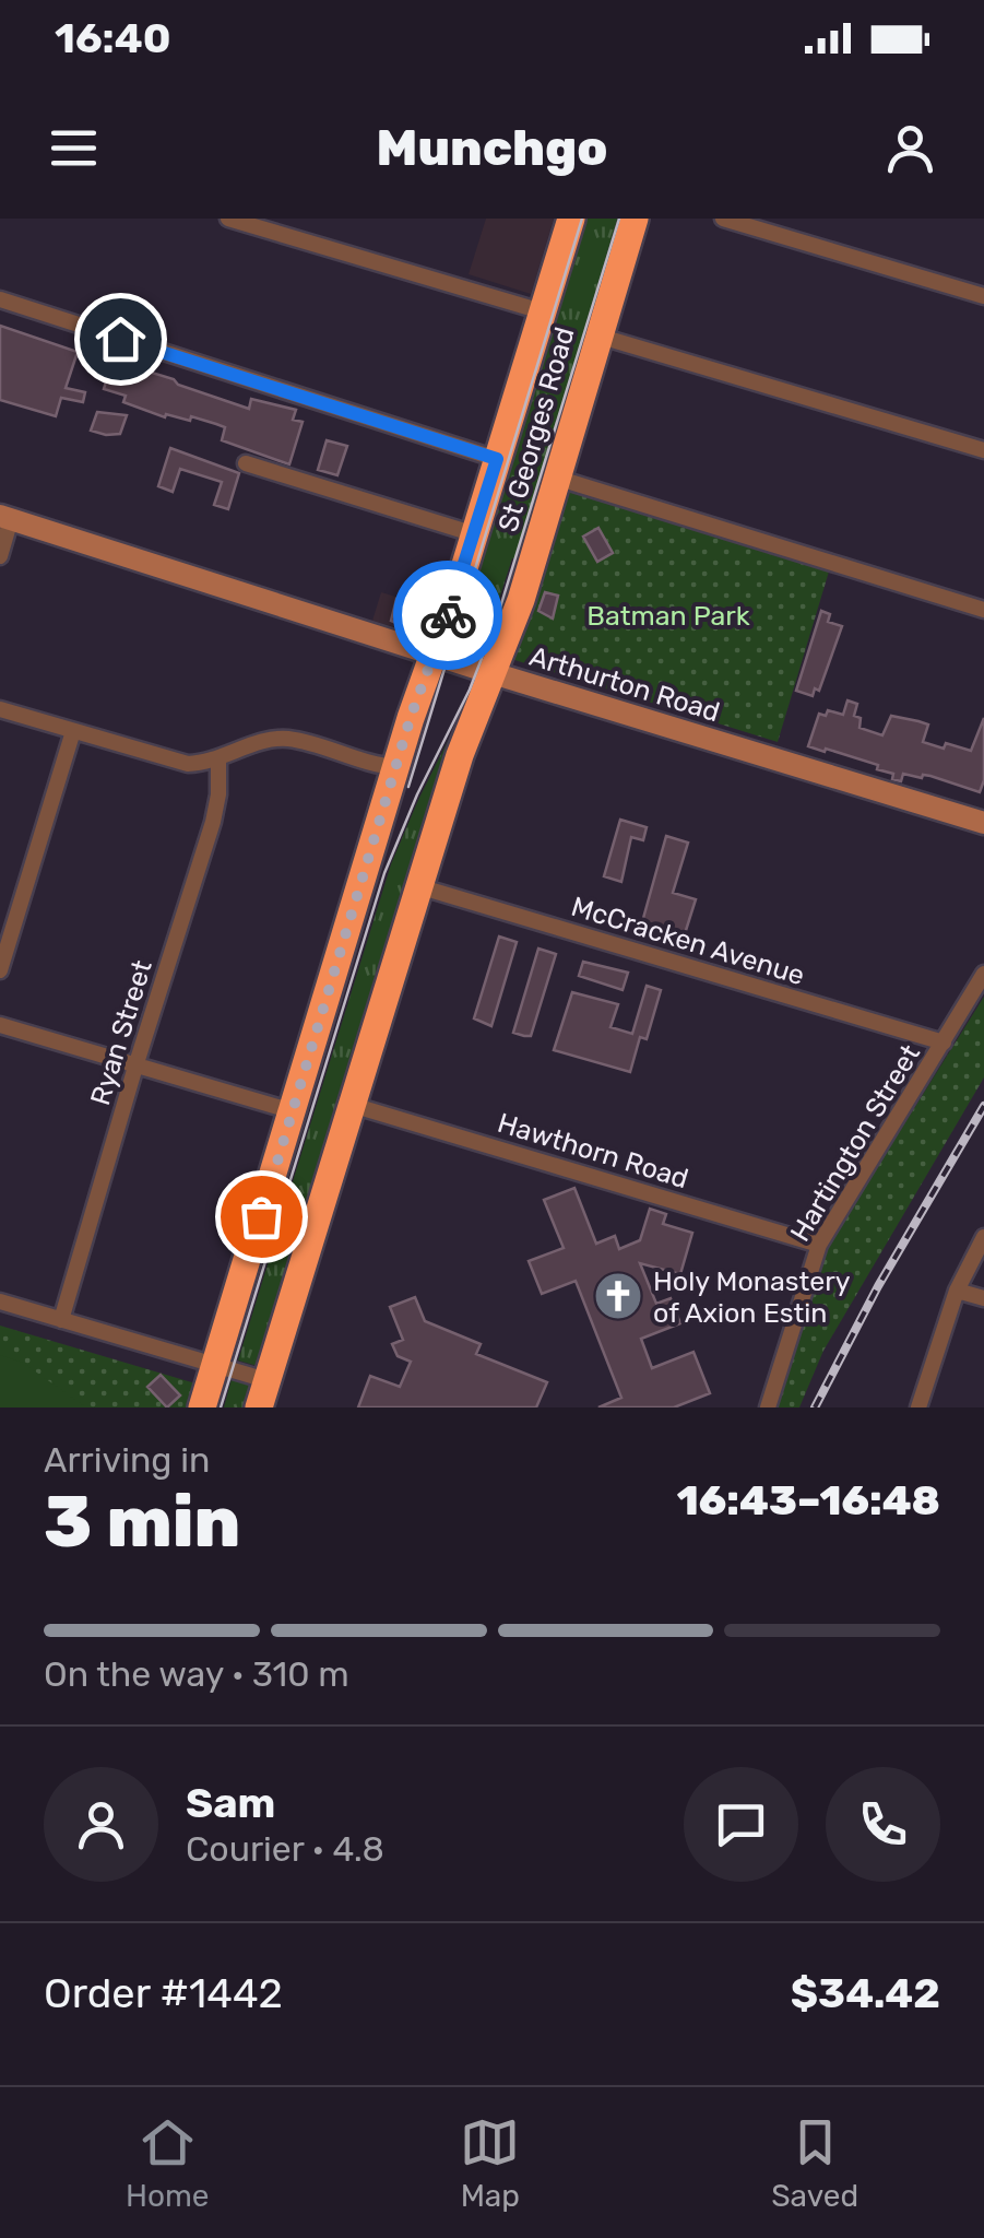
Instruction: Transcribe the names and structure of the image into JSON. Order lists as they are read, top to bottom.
{
  "streets": {
    "highway": ["St Georges Road"],
    "street": [
      "Arthurton Road",
      "McCracken Avenue",
      "Ryan Street",
      "Hartington Street",
      "Hawthorn Road"
    ]
  },
  "crossings": [
    ["St Georges Road", "Arthurton Road"],
    ["St Georges Road", "McCracken Avenue"],
    ["St Georges Road", "Hawthorn Road"],
    ["McCracken Avenue", "Hartington Street"],
    ["Hartington Street", "Hawthorn Road"]
  ],
  "parks": ["Batman Park"],
  "places": {
    "church": ["Holy Monastery of Axion Estin"]
  },
  "page": {
    "status": "16:40",
    "header": "Munchgo",
    "heading": ["3 min", "Arriving in", "16:43–16:48"],
    "panel": [
      "Sam",
      "Courier · 4.8",
      "Order #1442",
      "$34.42"
    ],
    "bar": "On the way · 310 m",
    "tabs": ["Home", "Map", "Saved"]
  }
}
